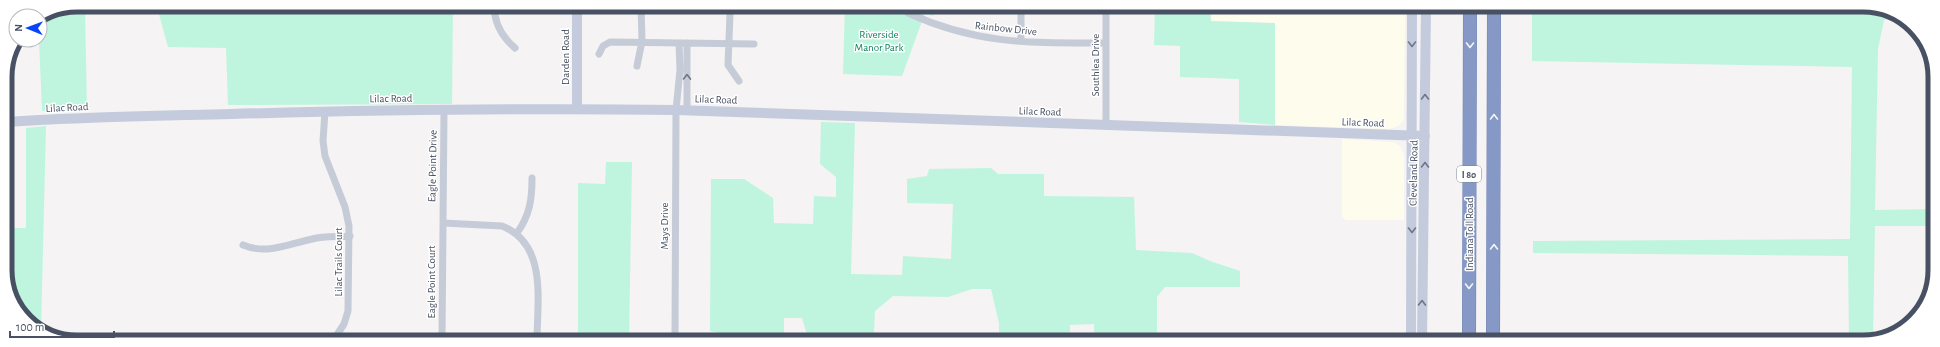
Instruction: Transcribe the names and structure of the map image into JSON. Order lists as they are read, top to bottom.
{
  "streets": {
    "highway": ["I 80", "Indiana Toll Road"],
    "street": [
      "Rainbow Drive",
      "Darden Road",
      "Southlea Drive",
      "Lilac Road",
      "Eagle Point Drive",
      "Cleveland Road",
      "Mays Drive",
      "Lilac Trails Court",
      "Eagle Point Court"
    ]
  },
  "crossings": [
    ["Rainbow Drive", "Southlea Drive"],
    ["Darden Road", "Lilac Road"],
    ["Southlea Drive", "Lilac Road"],
    ["Lilac Road", "Eagle Point Drive"],
    ["Lilac Road", "Cleveland Road"],
    ["Lilac Road", "Mays Drive"],
    ["Lilac Road", "Lilac Trails Court"],
    ["Eagle Point Drive", "Eagle Point Court"]
  ],
  "parks": ["Riverside Manor Park"],
  "scale_bar": "100 m",
  "north": "left"
}
